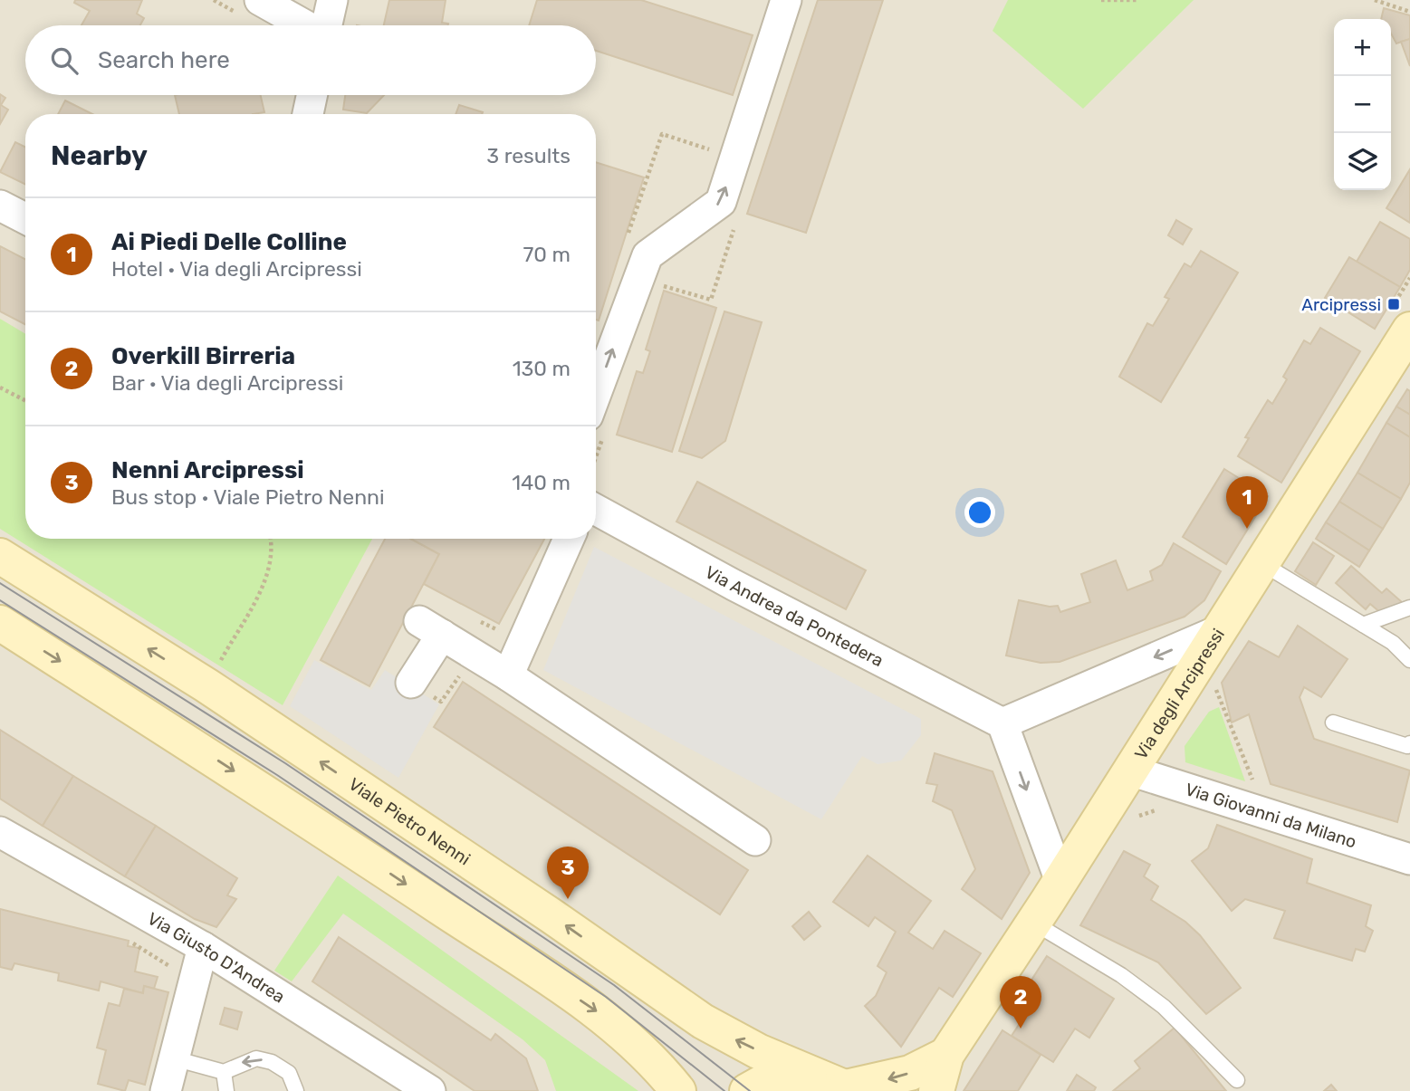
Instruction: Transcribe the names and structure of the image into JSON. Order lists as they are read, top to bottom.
{
  "streets": {
    "main road": ["Via degli Arcipressi", "Viale Pietro Nenni"],
    "street": ["Via Andrea da Pontedera", "Via Giovanni da Milano", "Via Giusto D'Andrea"]
  },
  "crossings": [
    ["Via degli Arcipressi", "Via Giovanni da Milano"]
  ],
  "places": {
    "transit": ["Arcipressi"]
  },
  "page": {
    "map_buttons": ["+", "−"],
    "search": "Search here",
    "heading": ["Nearby", "3 results"],
    "list": [
      {
        "mark": "1",
        "name": "Ai Piedi Delle Colline",
        "note": "Hotel · Via degli Arcipressi",
        "value": "70 m"
      },
      {
        "mark": "2",
        "name": "Overkill Birreria",
        "note": "Bar · Via degli Arcipressi",
        "value": "130 m"
      },
      {
        "mark": "3",
        "name": "Nenni Arcipressi",
        "note": "Bus stop · Viale Pietro Nenni",
        "value": "140 m"
      }
    ],
    "pins": ["1", "3", "2"]
  }
}
